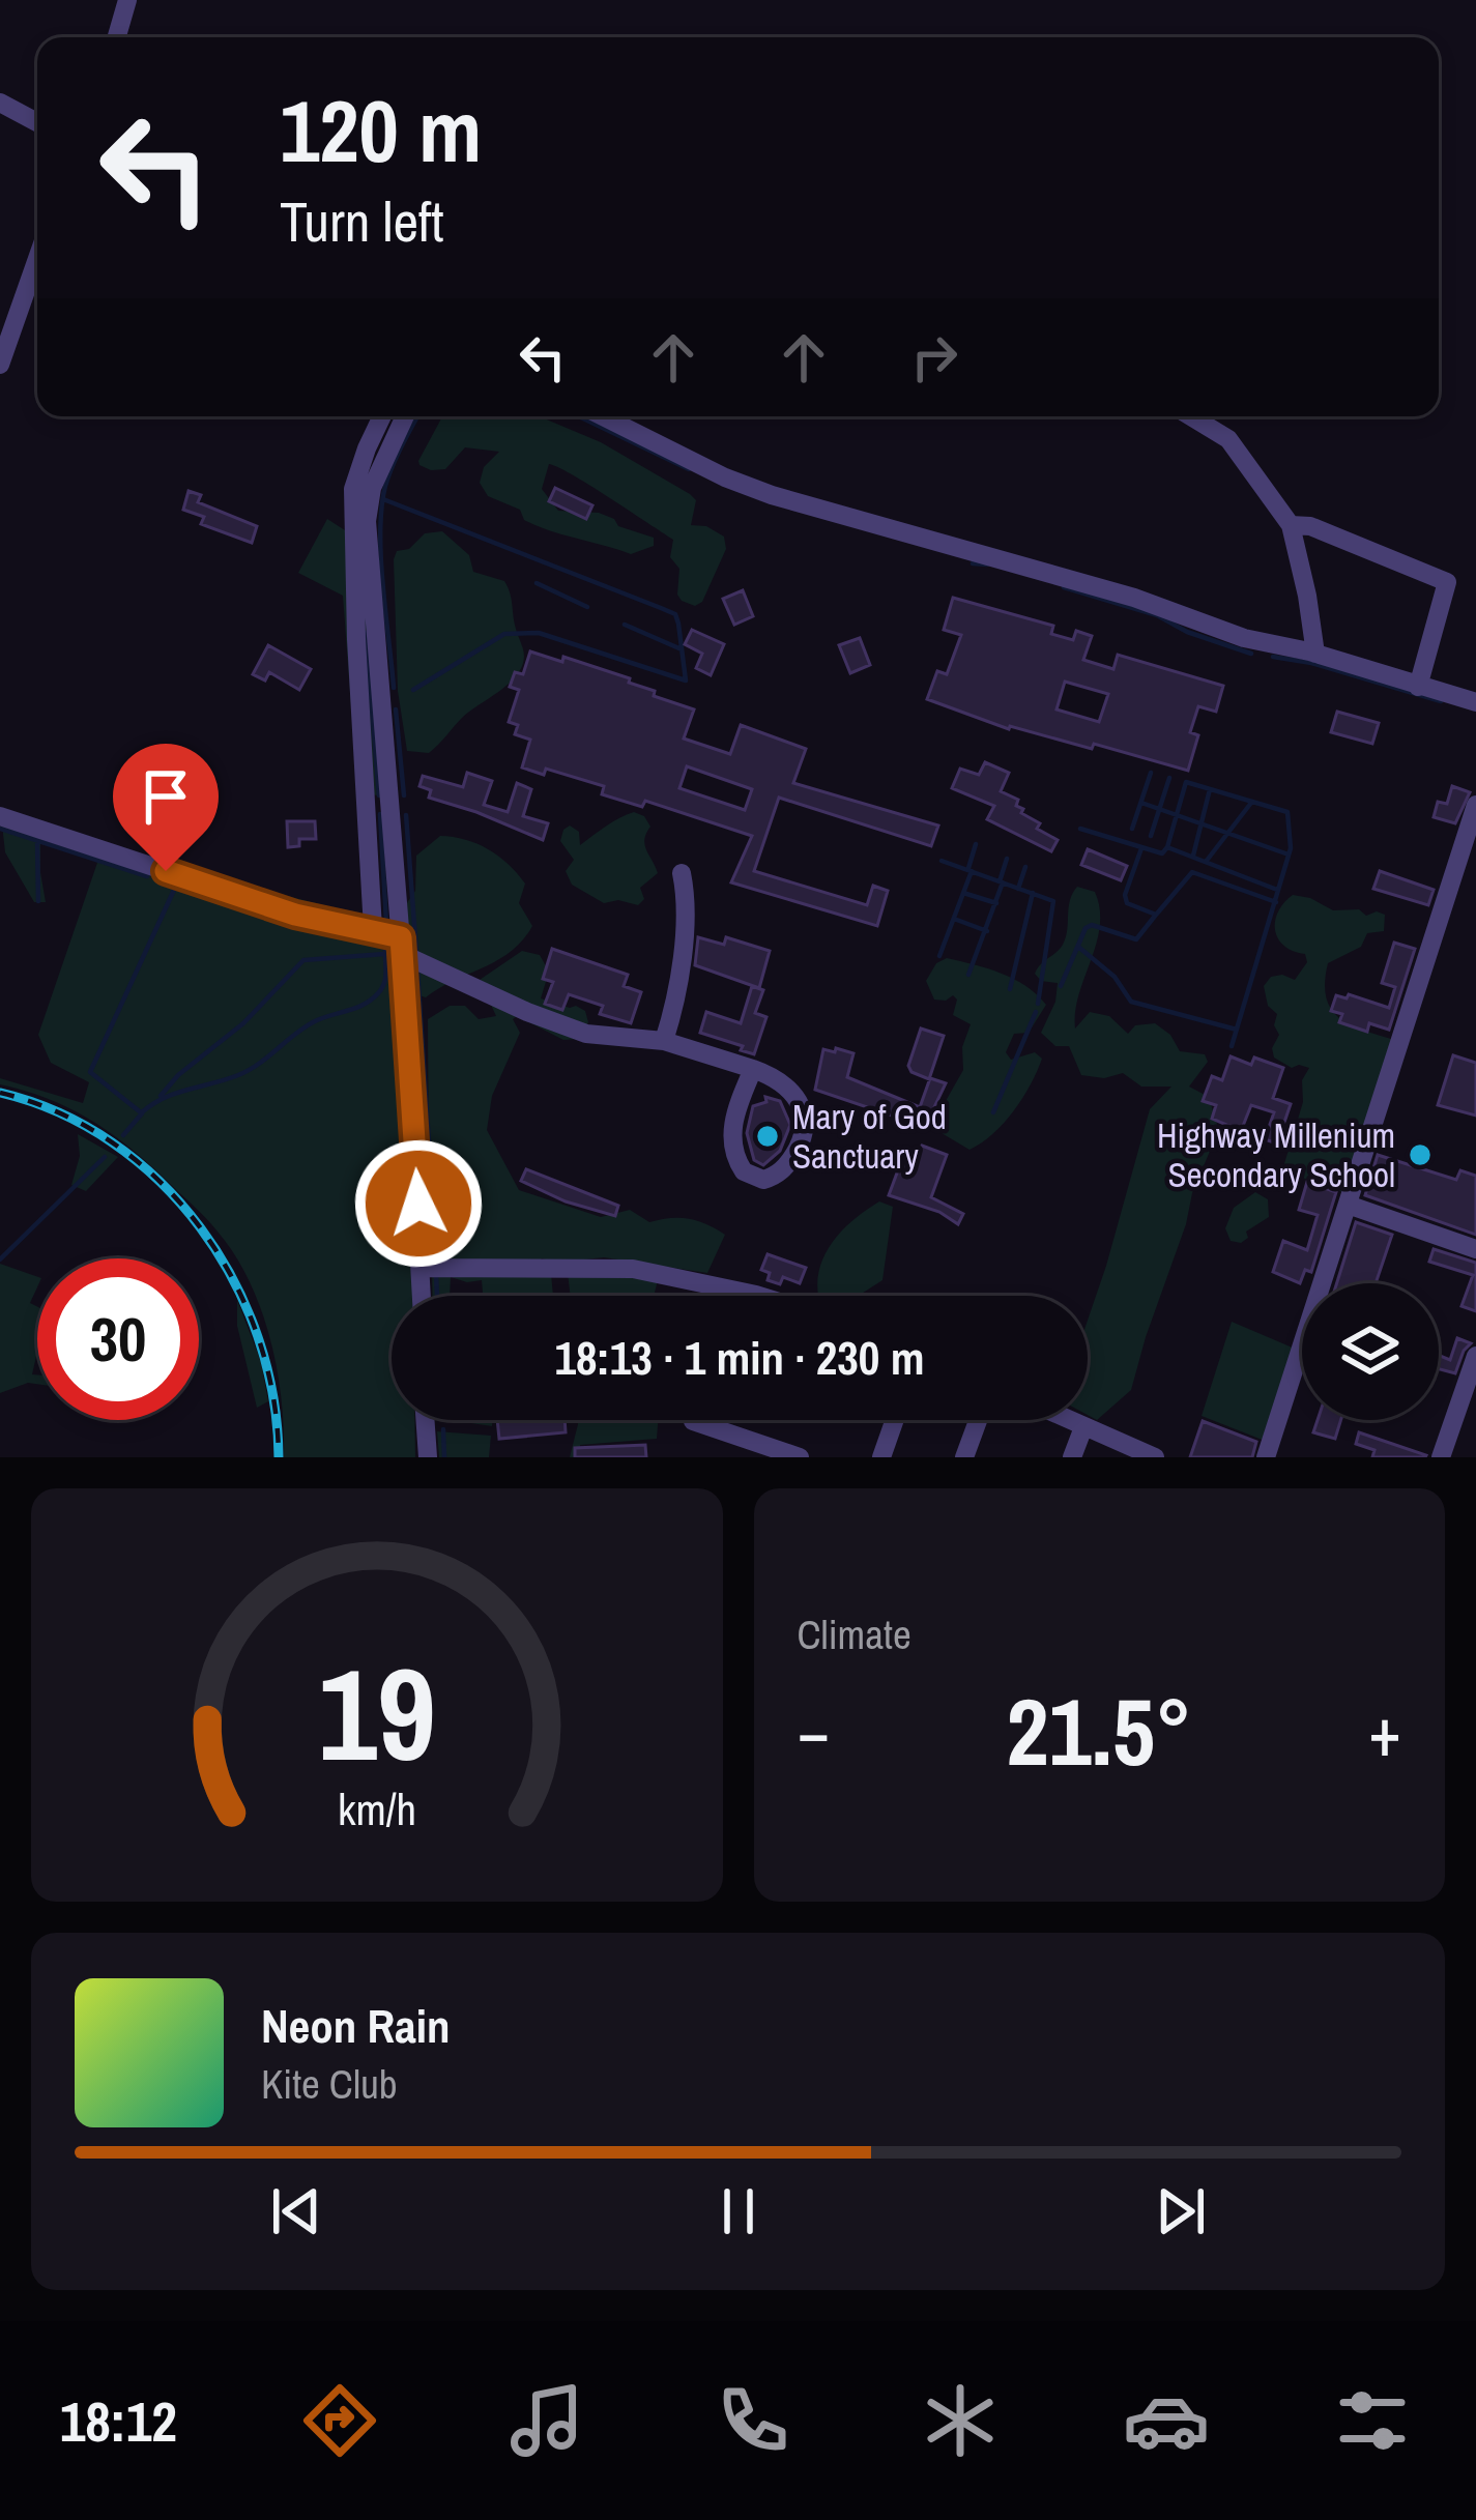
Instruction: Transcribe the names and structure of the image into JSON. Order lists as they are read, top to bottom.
{
  "places": ["Mary of God Sanctuary", "Highway Millenium Secondary School"],
  "page": {
    "turn": ["120 m", "Turn left"],
    "limit": "30",
    "trip": "18:13 · 1 min · 230 m",
    "tile": "Climate",
    "heat": ["−", "21.5°", "+"],
    "song": ["Neon Rain", "Kite Club"],
    "tabs": "18:12",
    "gauge": ["19", "km/h"]
  }
}
